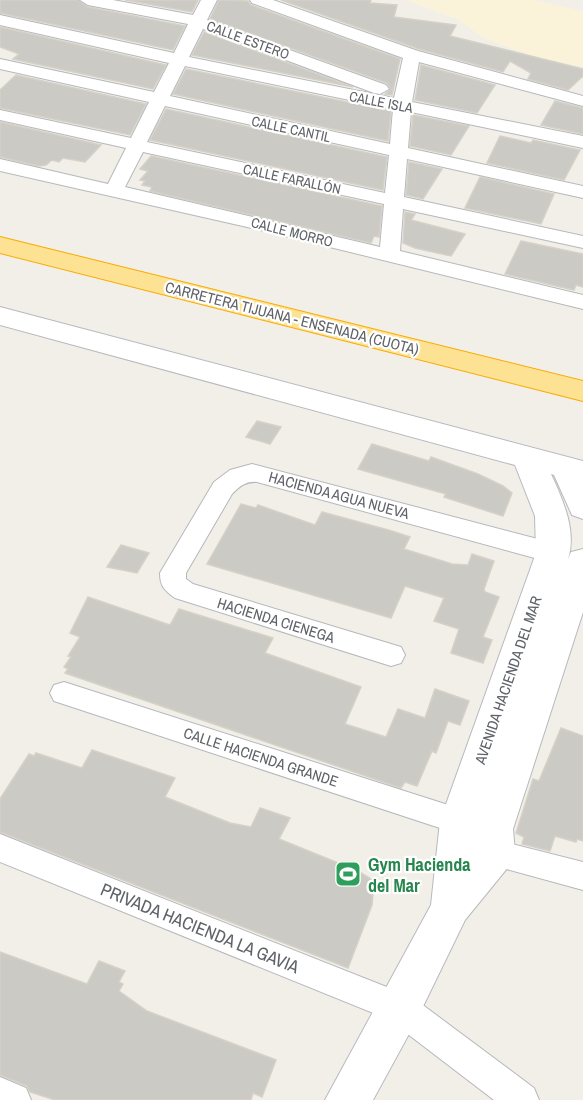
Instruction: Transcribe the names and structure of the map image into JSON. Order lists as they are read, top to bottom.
{
  "streets": {
    "highway": ["CARRETERA TIJUANA - ENSENADA (CUOTA)"],
    "street": [
      "CALLE ESTERO",
      "CALLE ISLA",
      "CALLE CANTIL",
      "CALLE FARALLÓN",
      "CALLE MORRO",
      "HACIENDA AGUA NUEVA",
      "HACIENDA CIENEGA",
      "AVENIDA HACIENDA DEL MAR",
      "CALLE HACIENDA GRANDE",
      "PRIVADA HACIENDA LA GAVIA"
    ]
  },
  "crossings": [
    ["CALLE ESTERO", "CALLE ISLA"],
    ["HACIENDA AGUA NUEVA", "HACIENDA CIENEGA"],
    ["HACIENDA AGUA NUEVA", "AVENIDA HACIENDA DEL MAR"],
    ["AVENIDA HACIENDA DEL MAR", "CALLE HACIENDA GRANDE"],
    ["AVENIDA HACIENDA DEL MAR", "PRIVADA HACIENDA LA GAVIA"]
  ],
  "places": {
    "sports": ["Gym Hacienda del Mar"]
  }
}
